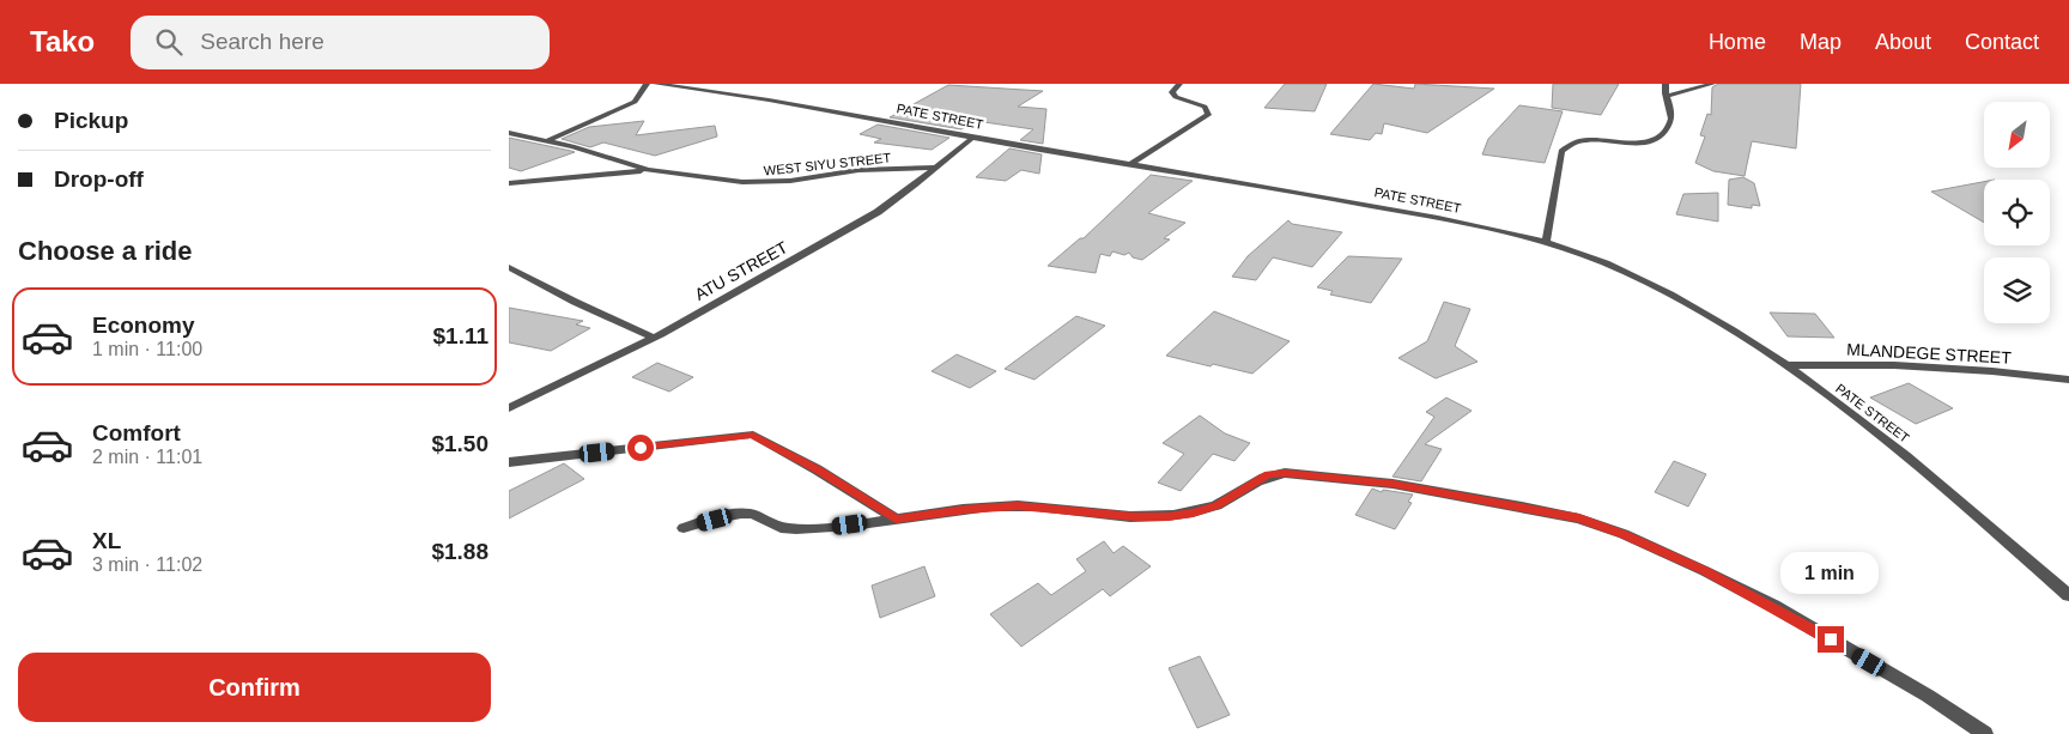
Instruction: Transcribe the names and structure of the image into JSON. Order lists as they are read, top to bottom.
{
  "streets": {
    "street": [
      "PATE STREET",
      "WEST SIYU STREET",
      "ATU STREET",
      "MLANDEGE STREET"
    ]
  },
  "crossings": [
    ["PATE STREET", "ATU STREET"],
    ["PATE STREET", "MLANDEGE STREET"],
    ["WEST SIYU STREET", "ATU STREET"]
  ],
  "north": "bottom left",
  "page": {
    "header": "Tako",
    "search": "Search here",
    "nav": [
      "Home",
      "Map",
      "About",
      "Contact"
    ],
    "banner": ["Pickup", "Drop-off"],
    "heading": "Choose a ride",
    "list": [
      {
        "name": "Economy",
        "note": "1 min · 11:00",
        "value": "$1.11"
      },
      {
        "name": "Comfort",
        "note": "2 min · 11:01",
        "value": "$1.50"
      },
      {
        "name": "XL",
        "note": "3 min · 11:02",
        "value": "$1.88"
      }
    ],
    "bubble": "1 min",
    "buttons": "Confirm"
  }
}
